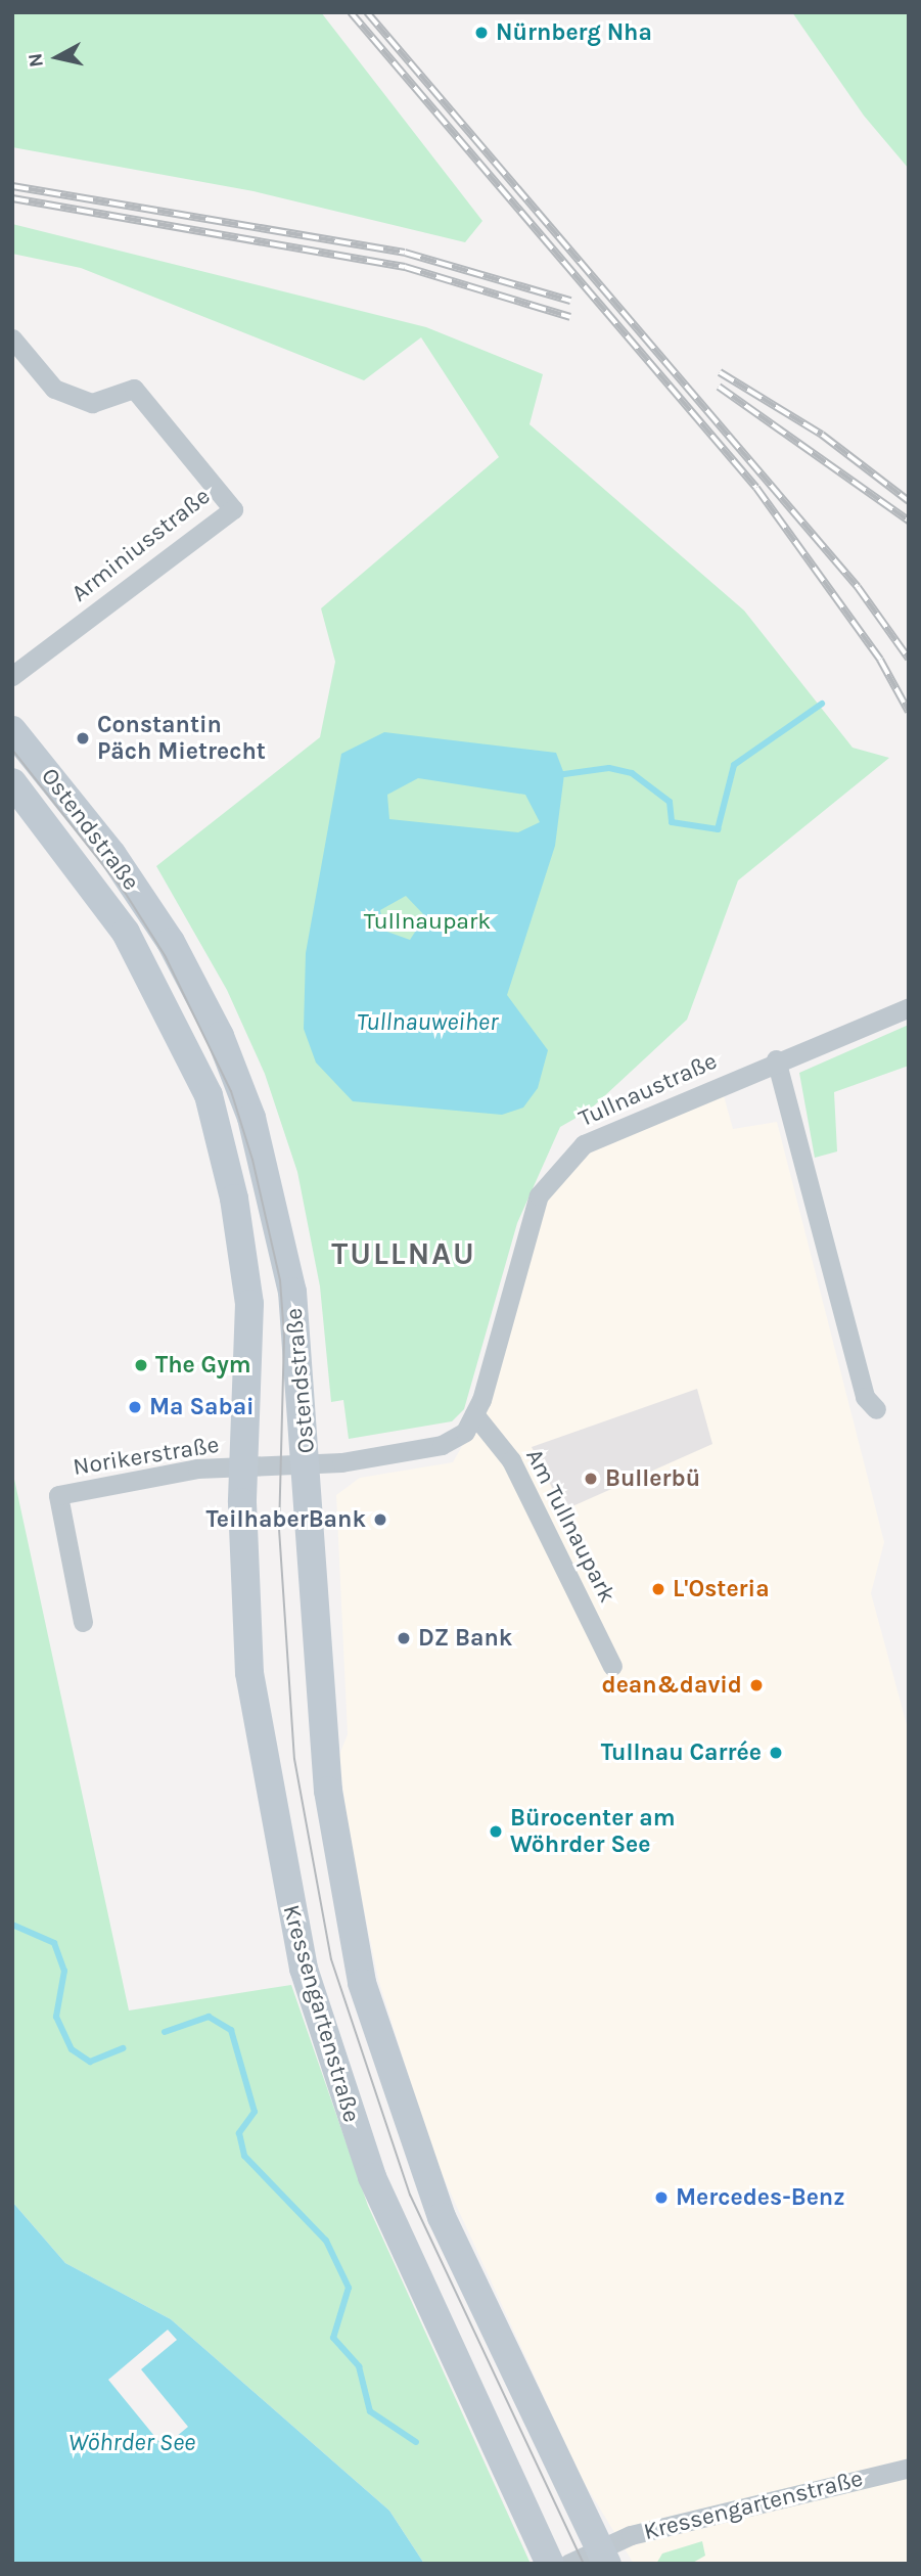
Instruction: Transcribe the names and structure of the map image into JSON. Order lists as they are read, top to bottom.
{
  "streets": {
    "main road": ["Ostendstraße", "Kressengartenstraße"],
    "street": [
      "Arminiusstraße",
      "Tullnaustraße",
      "Norikerstraße",
      "Am Tullnaupark"
    ]
  },
  "crossings": [
    ["Ostendstraße", "Tullnaustraße"],
    ["Ostendstraße", "Norikerstraße"],
    ["Ostendstraße", "Kressengartenstraße"],
    ["Tullnaustraße", "Am Tullnaupark"],
    ["Tullnaustraße", "Kressengartenstraße"],
    ["Norikerstraße", "Kressengartenstraße"]
  ],
  "districts": ["TULLNAU"],
  "water": ["Tullnauweiher", "Wöhrder See"],
  "parks": ["Tullnaupark"],
  "places": [
    "Nürnberg Nha",
    "Constantin Päch Mietrecht",
    "The Gym",
    "Ma Sabai",
    "Bullerbü",
    "TeilhaberBank",
    "L'Osteria",
    "DZ Bank",
    "dean&david",
    "Tullnau Carrée",
    "Bürocenter am Wöhrder See",
    "Mercedes-Benz"
  ],
  "north": "left"
}
